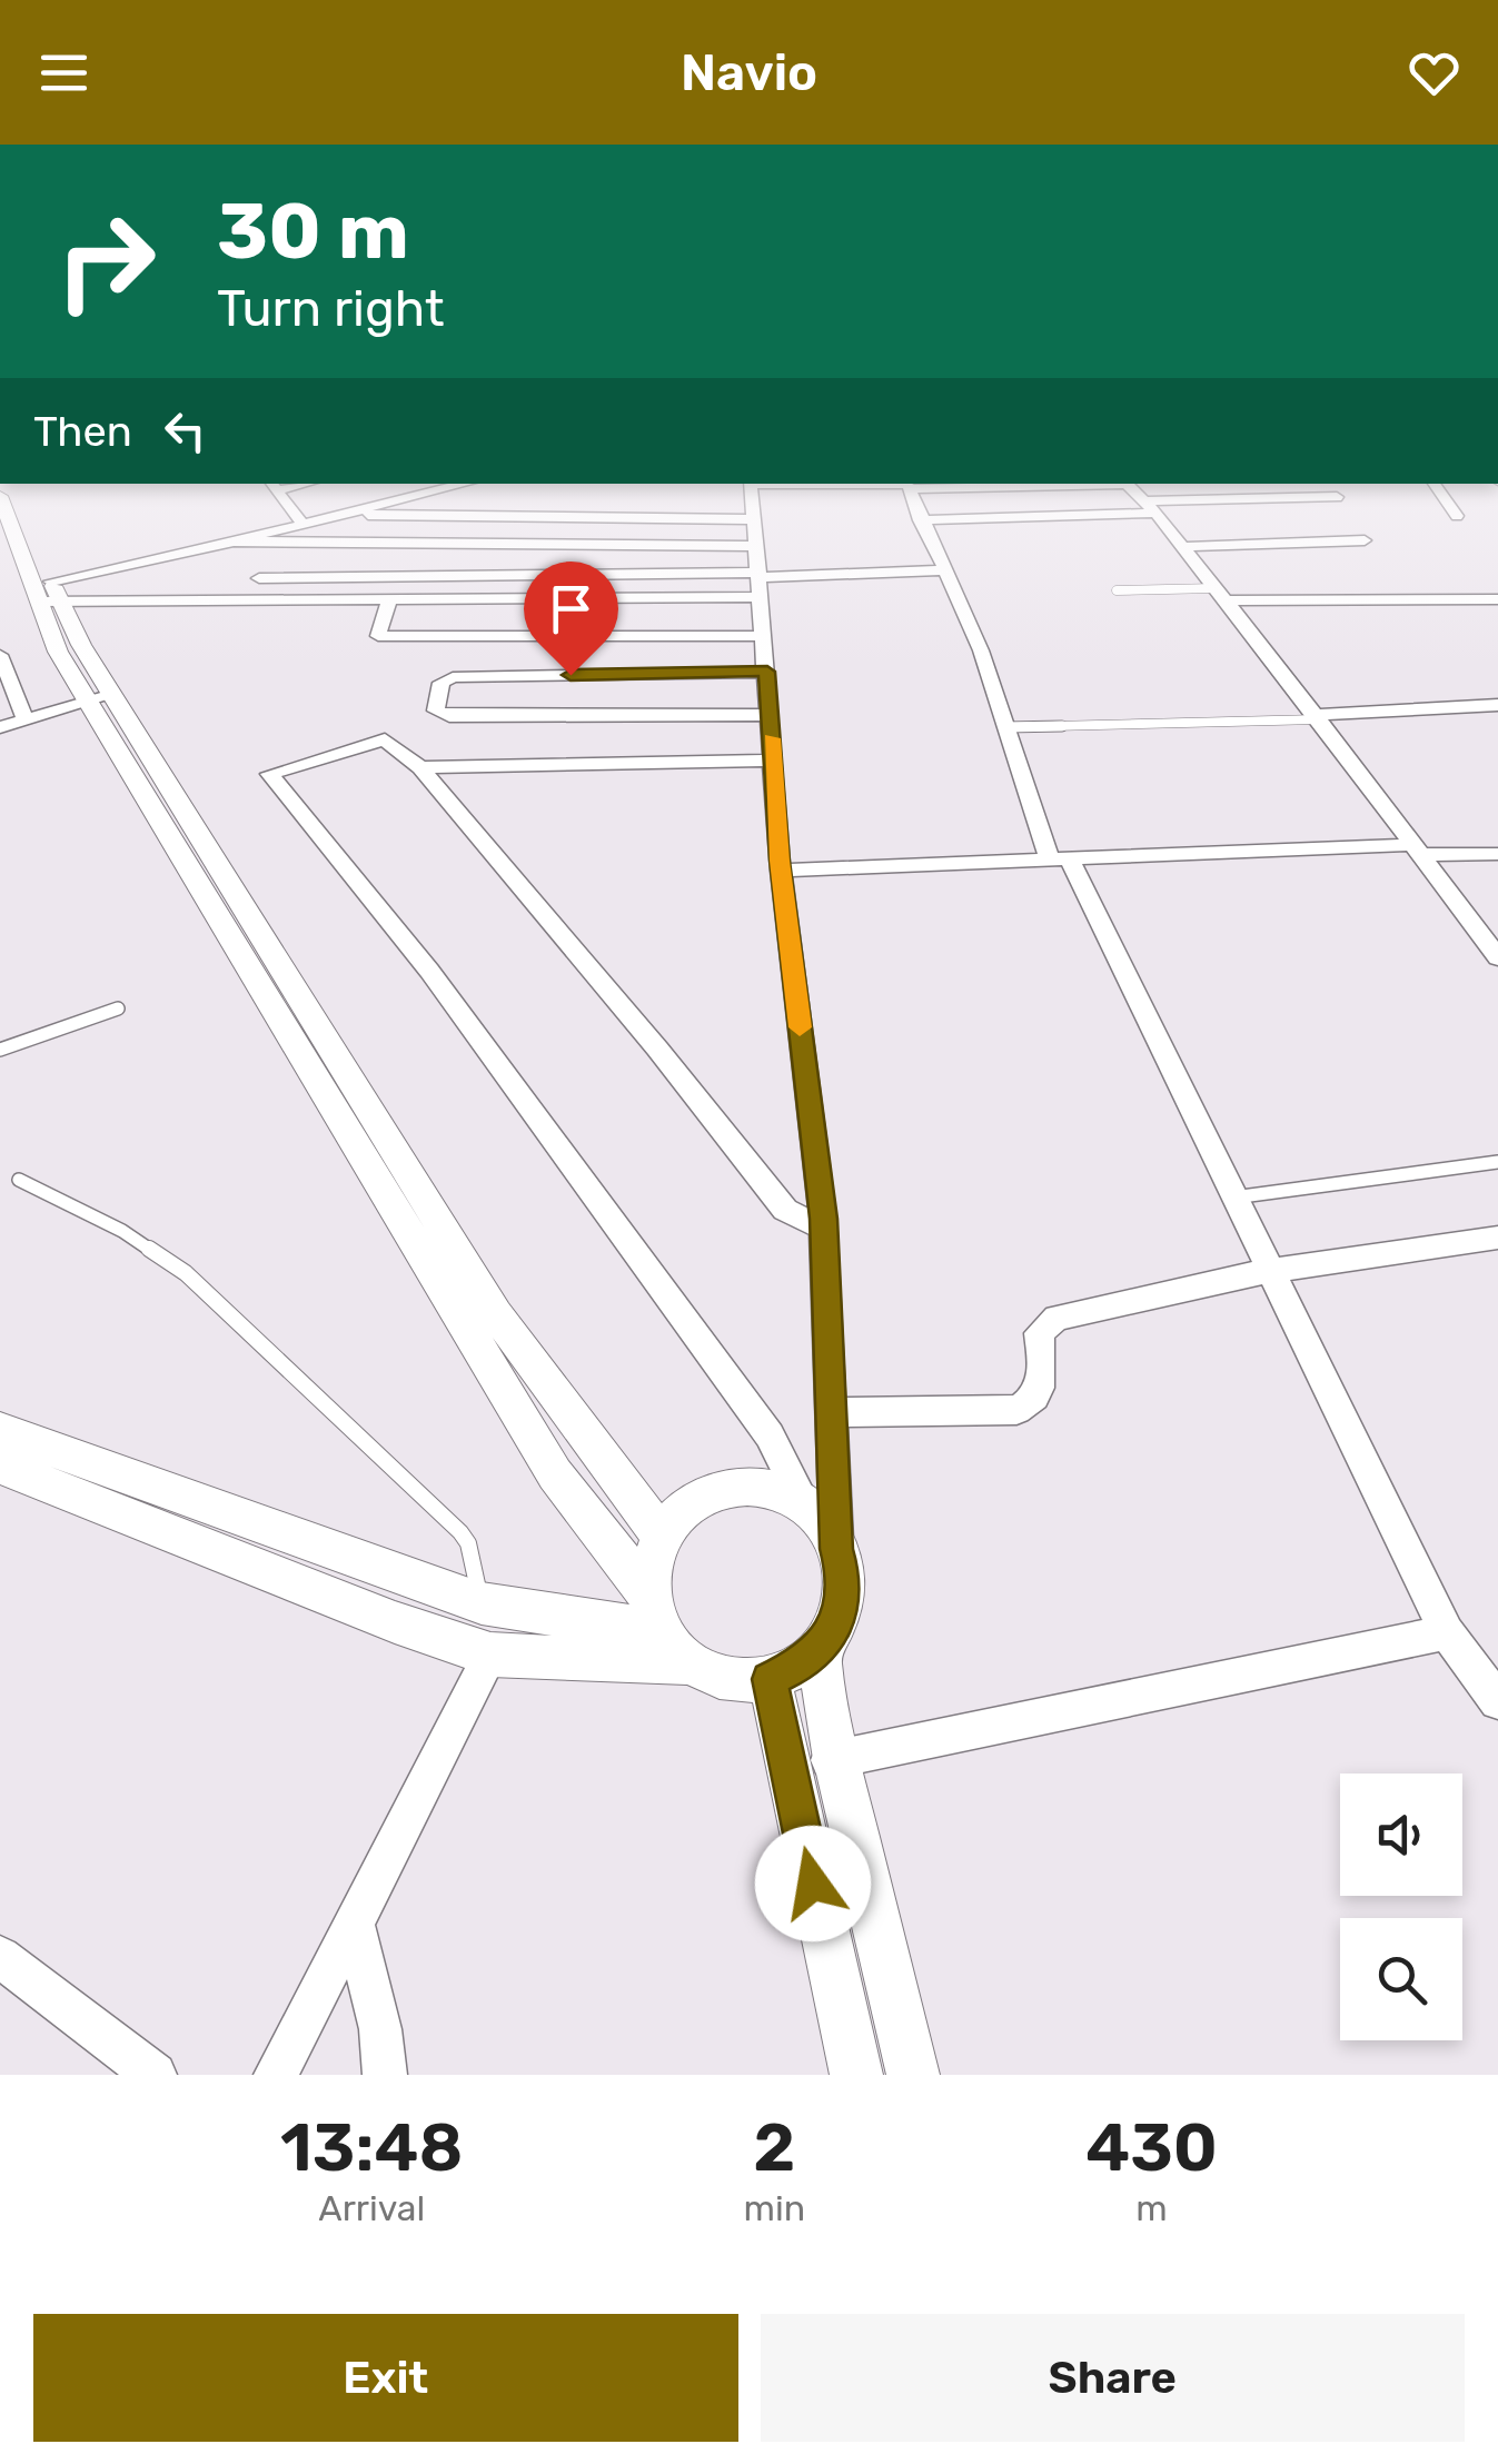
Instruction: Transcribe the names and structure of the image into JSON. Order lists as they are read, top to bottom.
{
  "page": {
    "header": "Navio",
    "turn": ["30 m", "Turn right"],
    "then": "Then",
    "eta": [
      "13:48",
      "Arrival",
      "2",
      "min",
      "430",
      "m"
    ],
    "buttons": ["Exit", "Share"]
  }
}
